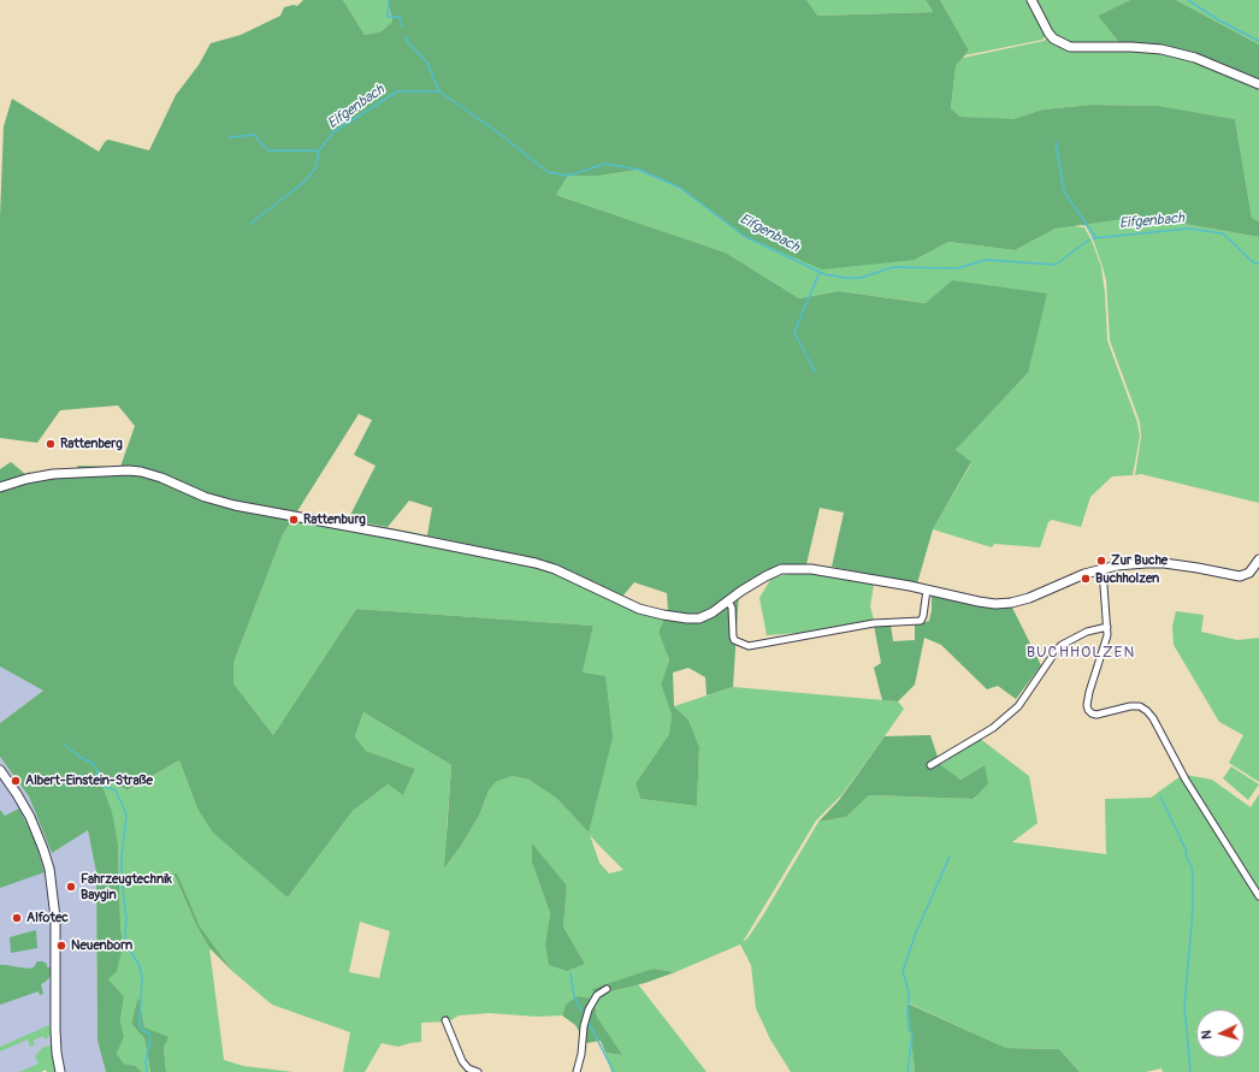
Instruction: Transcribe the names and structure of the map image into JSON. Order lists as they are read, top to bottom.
{
  "districts": ["BUCHHOLZEN"],
  "water": ["Eifgenbach"],
  "places": [
    "Rattenberg",
    "Rattenburg",
    "Zur Buche",
    "Buchholzen",
    "Albert-Einstein-Straße",
    "Fahrzeugtechnik Baygin",
    "Alfotec",
    "Neuenborn"
  ],
  "north": "left"
}
